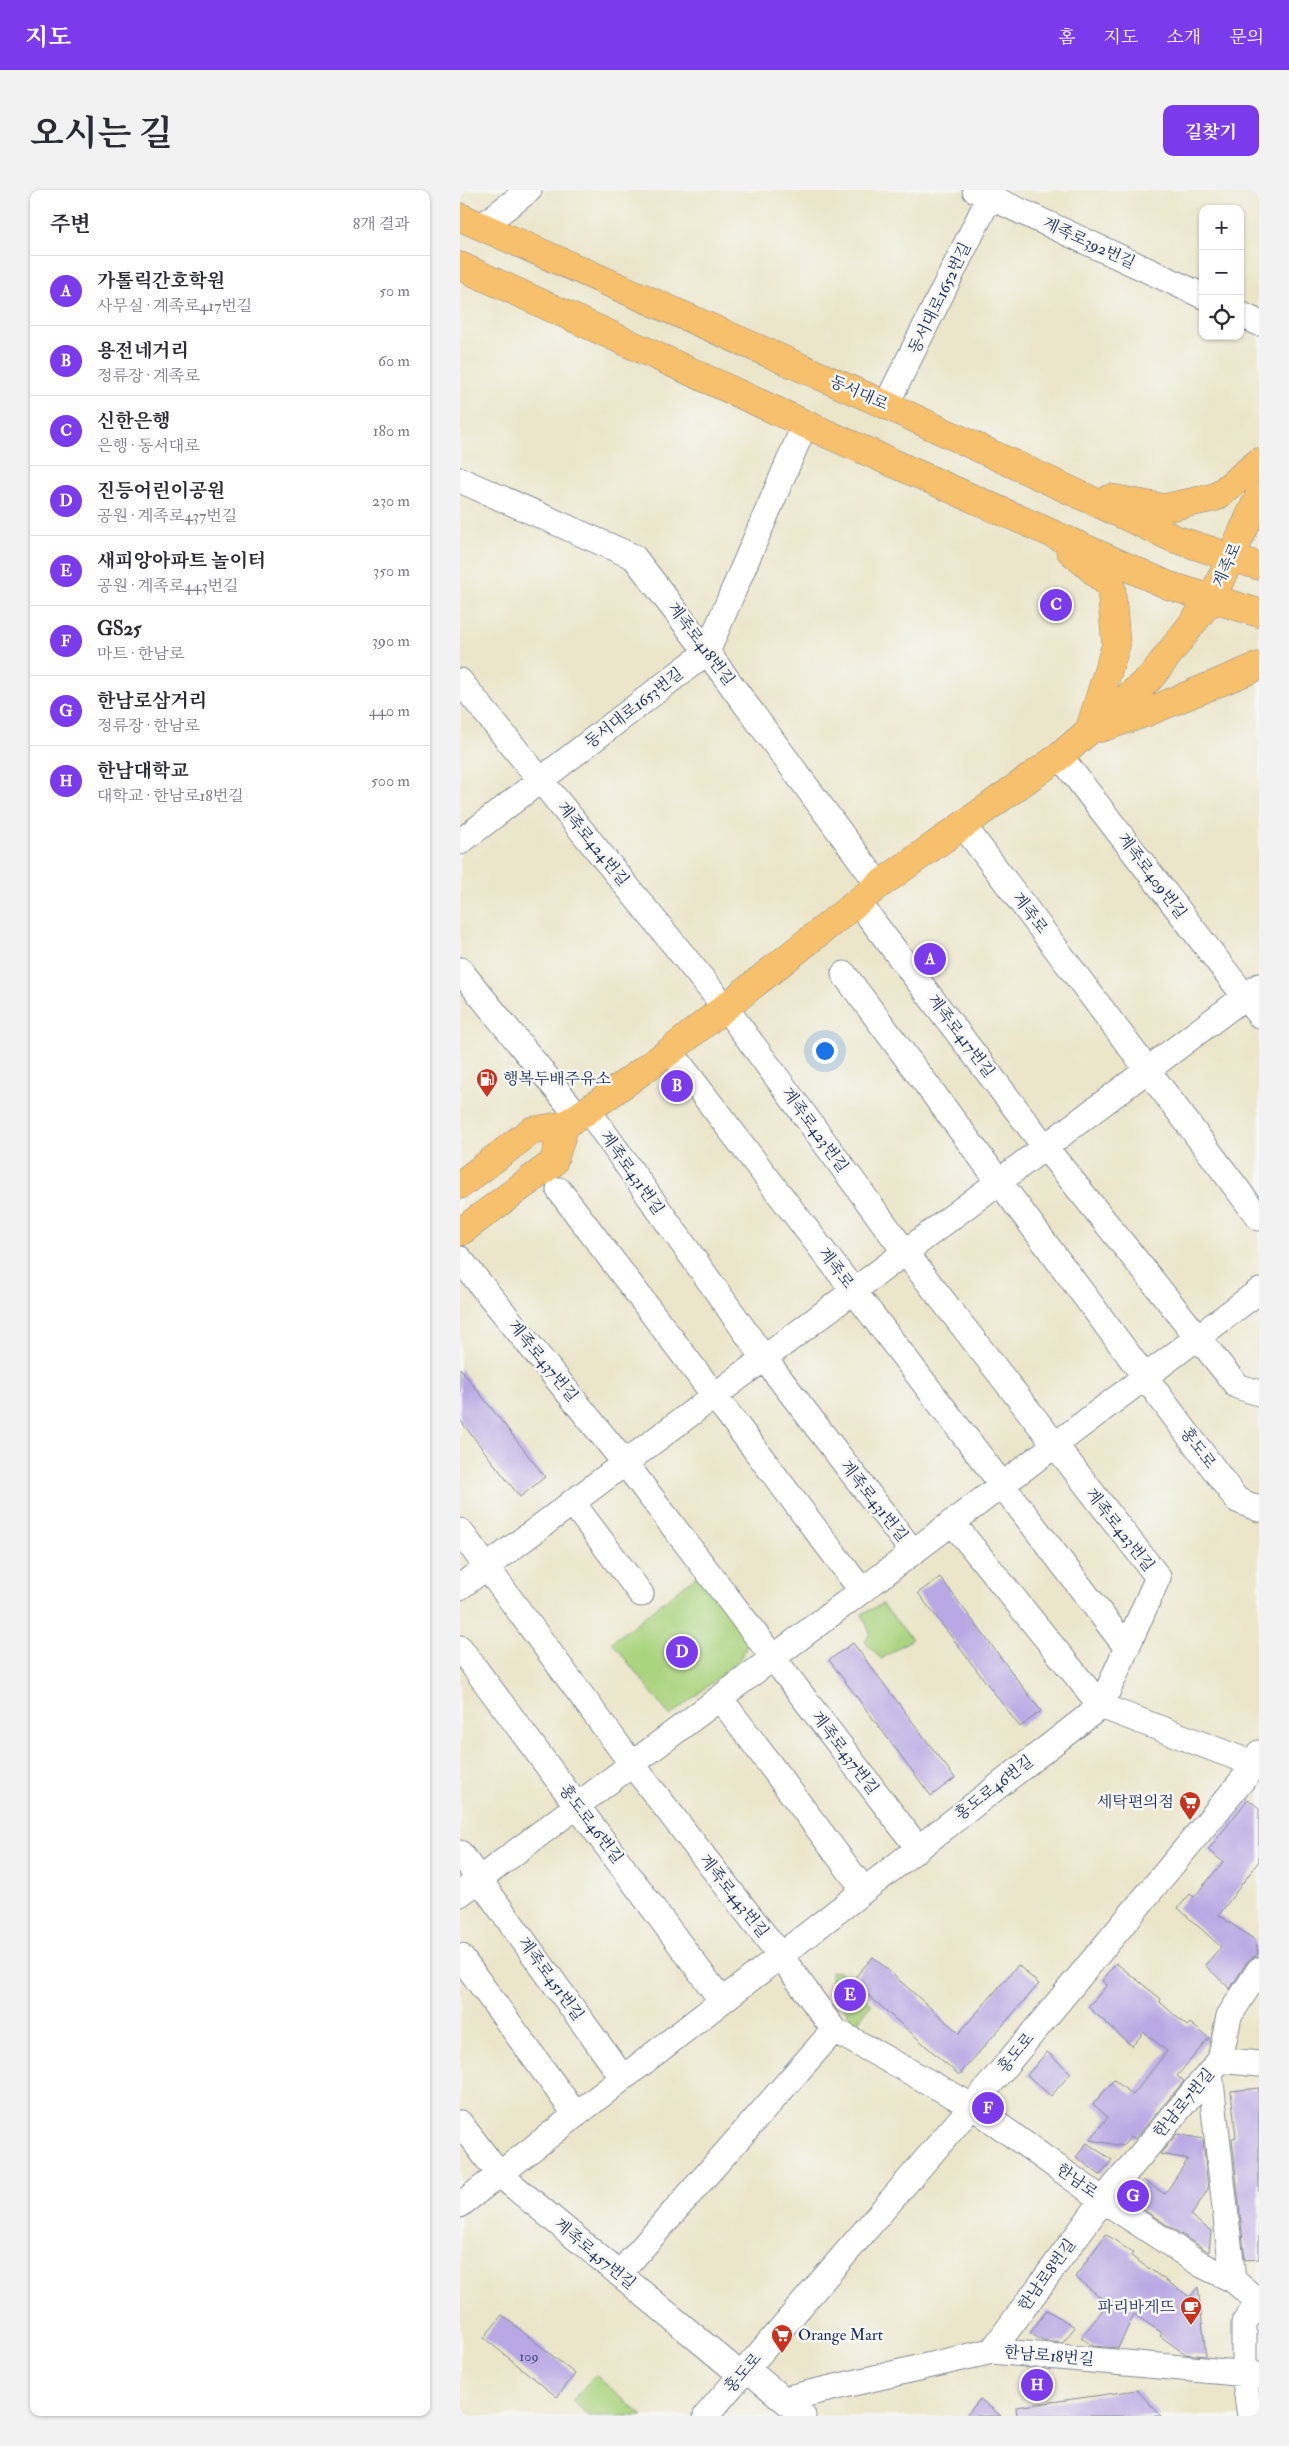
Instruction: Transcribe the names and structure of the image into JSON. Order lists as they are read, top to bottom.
{
  "streets": {
    "main road": ["동서대로", "계족로"],
    "street": [
      "계족로392번길",
      "동서대로1652번길",
      "계족로418번길",
      "동서대로1653번길",
      "계족로424번길",
      "계족로409번길",
      "계족로417번길",
      "계족로423번길",
      "계족로431번길",
      "계족로437번길",
      "홍도로",
      "홍도로46번길",
      "계족로443번길",
      "계족로451번길",
      "한남로7번길",
      "한남로",
      "계족로457번길",
      "한남로8번길",
      "한남로18번길"
    ]
  },
  "crossings": [
    ["계족로392번길", "동서대로1652번길"],
    ["동서대로1652번길", "동서대로"],
    ["동서대로", "계족로"],
    ["계족로", "계족로418번길"],
    ["계족로", "계족로424번길"],
    ["계족로", "계족로409번길"],
    ["계족로", "계족로417번길"],
    ["계족로", "계족로423번길"],
    ["계족로", "계족로431번길"],
    ["계족로418번길", "동서대로1653번길"],
    ["계족로418번길", "계족로417번길"],
    ["동서대로1653번길", "계족로424번길"],
    ["계족로424번길", "계족로423번길"],
    ["계족로409번길", "계족로417번길"],
    ["계족로423번길", "홍도로46번길"],
    ["계족로431번길", "계족로437번길"],
    ["계족로437번길", "홍도로46번길"],
    ["홍도로", "계족로443번길"],
    ["홍도로", "한남로"],
    ["홍도로", "계족로457번길"],
    ["홍도로46번길", "계족로443번길"],
    ["홍도로46번길", "계족로451번길"],
    ["홍도로46번길", "계족로457번길"],
    ["계족로443번길", "한남로"],
    ["한남로7번길", "한남로"],
    ["한남로7번길", "한남로8번길"],
    ["한남로", "한남로8번길"],
    ["계족로457번길", "한남로18번길"],
    ["한남로8번길", "한남로18번길"]
  ],
  "places": {
    "fuel station": ["행복두배주유소"],
    "supermarket": ["세탁편의점", "Orange Mart"],
    "cafe": ["파리바게뜨"]
  },
  "house_numbers": ["109"],
  "page": {
    "header": "지도",
    "nav": [
      "홈",
      "지도",
      "소개",
      "문의"
    ],
    "title": "오시는 길",
    "buttons": "길찾기",
    "heading": ["주변", "8개 결과"],
    "map_buttons": ["+", "−"],
    "list": [
      {
        "mark": "A",
        "name": "가톨릭간호학원",
        "note": "사무실 · 계족로417번길",
        "value": "50 m"
      },
      {
        "mark": "B",
        "name": "용전네거리",
        "note": "정류장 · 계족로",
        "value": "60 m"
      },
      {
        "mark": "C",
        "name": "신한은행",
        "note": "은행 · 동서대로",
        "value": "180 m"
      },
      {
        "mark": "D",
        "name": "진등어린이공원",
        "note": "공원 · 계족로437번길",
        "value": "230 m"
      },
      {
        "mark": "E",
        "name": "새피앙아파트 놀이터",
        "note": "공원 · 계족로443번길",
        "value": "350 m"
      },
      {
        "mark": "F",
        "name": "GS25",
        "note": "마트 · 한남로",
        "value": "390 m"
      },
      {
        "mark": "G",
        "name": "한남로삼거리",
        "note": "정류장 · 한남로",
        "value": "440 m"
      },
      {
        "mark": "H",
        "name": "한남대학교",
        "note": "대학교 · 한남로18번길",
        "value": "500 m"
      }
    ],
    "pins": [
      "C",
      "A",
      "B",
      "D",
      "E",
      "F",
      "G",
      "H"
    ]
  }
}
